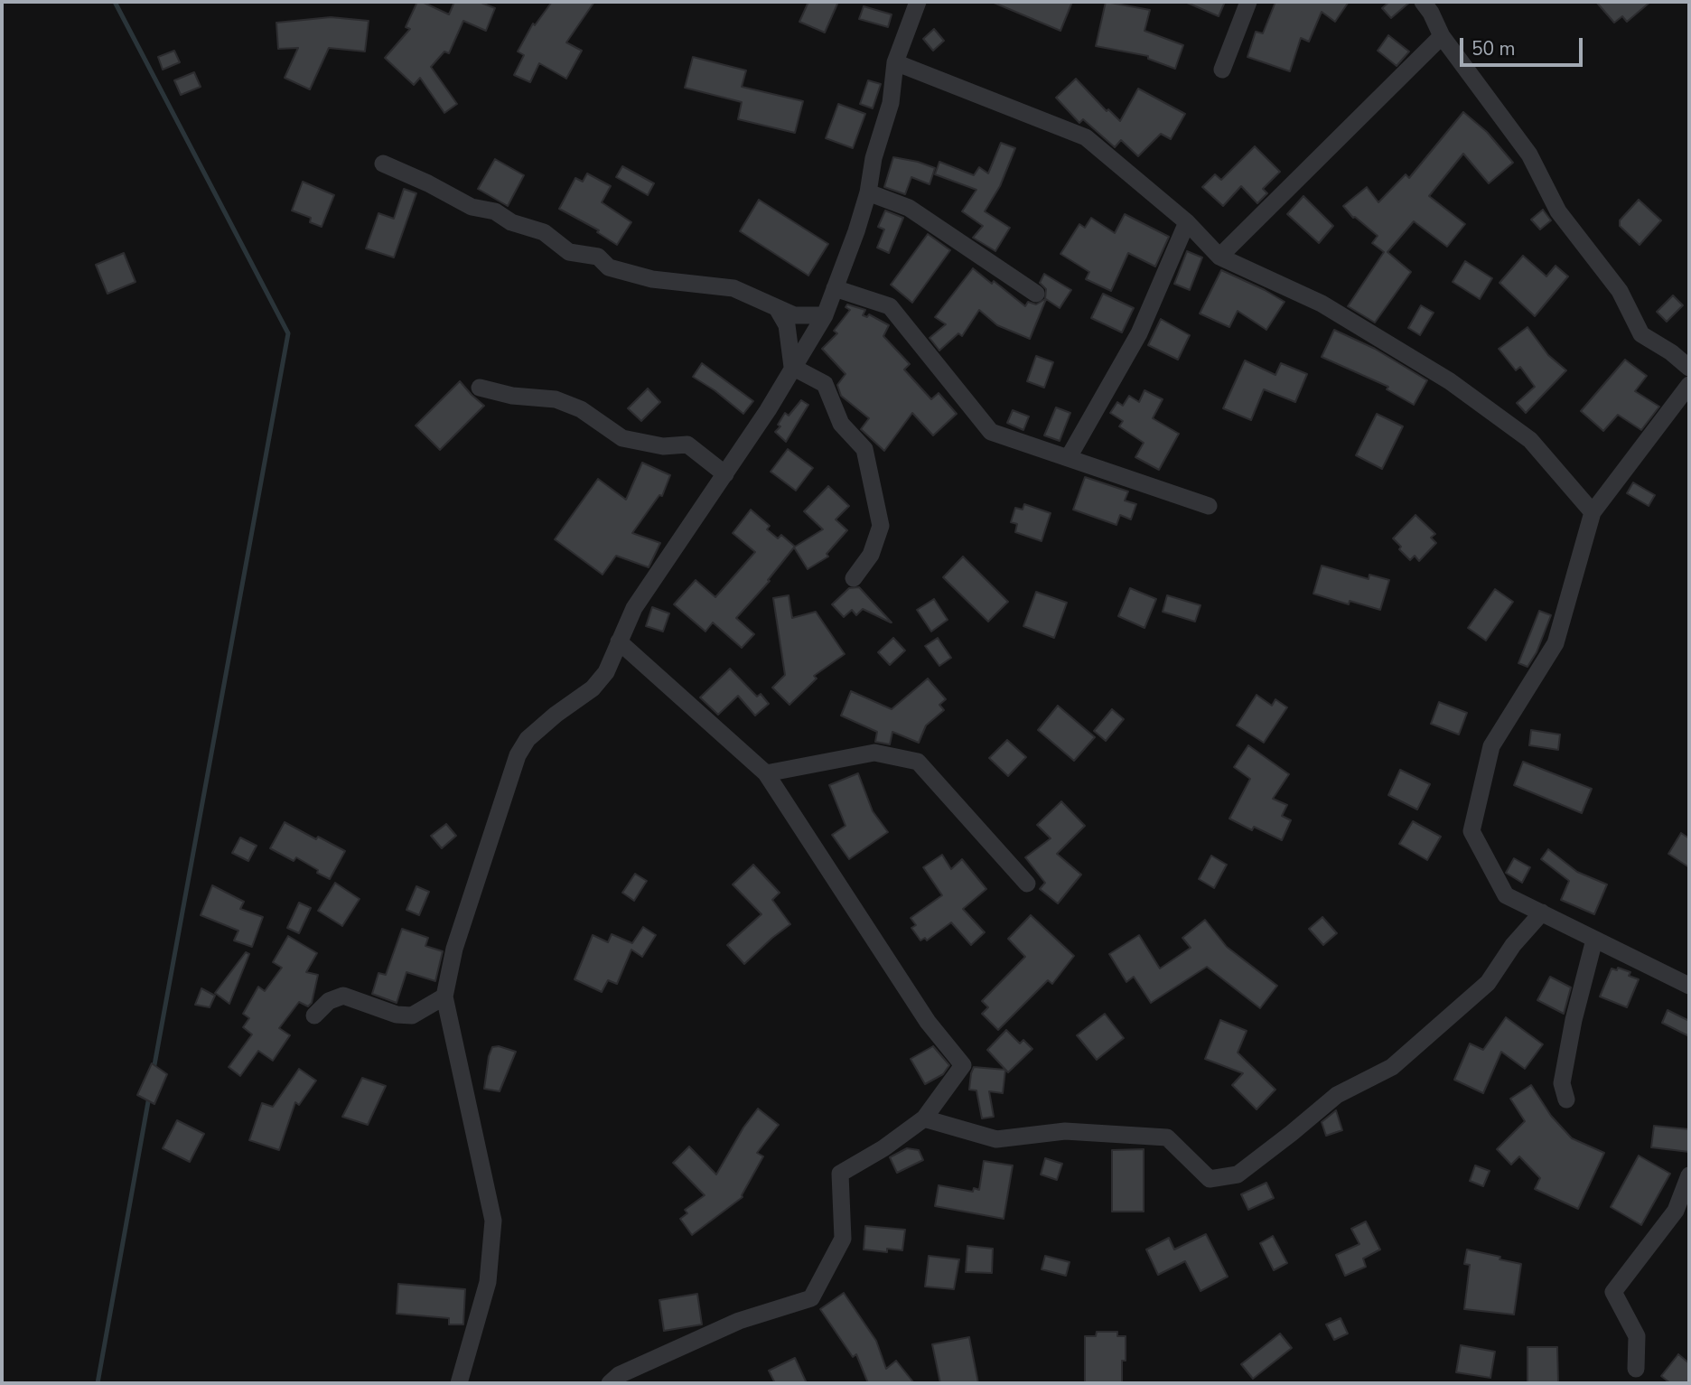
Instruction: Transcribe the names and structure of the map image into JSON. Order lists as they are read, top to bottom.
{
  "scale_bar": "50 m"
}
